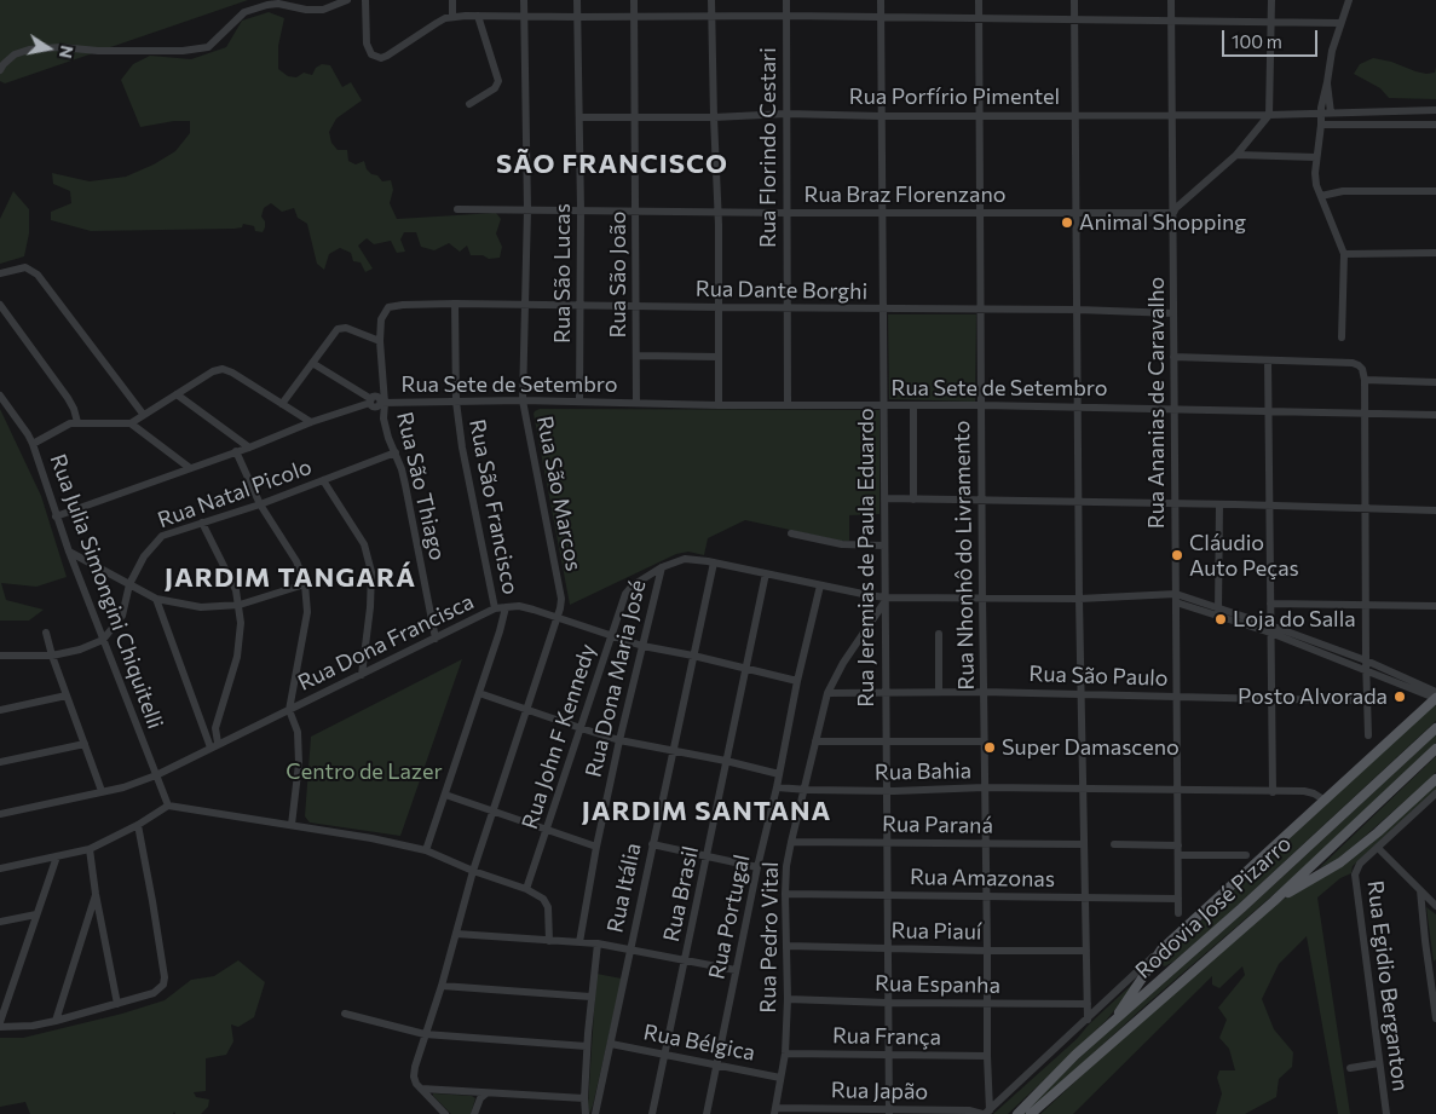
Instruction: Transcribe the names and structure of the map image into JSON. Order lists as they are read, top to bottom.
{
  "streets": {
    "main road": ["Rodovia José Pizarro"],
    "street": [
      "Rua Porfírio Pimentel",
      "Rua Florindo Cestari",
      "Rua Braz Florenzano",
      "Rua São Lucas",
      "Rua São João",
      "Rua Dante Borghi",
      "Rua Sete de Setembro",
      "Rua Ananias de Caravalho",
      "Rua São Thiago",
      "Rua Natal Picolo",
      "Rua São Marcos",
      "Rua São Francisco",
      "Rua Nhonhô do Livramento",
      "Rua Jeremias de Paula Eduardo",
      "Rua Julia Simongini Chiquitelli",
      "Rua Dona Francisca",
      "Rua São Paulo",
      "Rua Dona Maria José",
      "Rua John F Kennedy",
      "Rua Bahia",
      "Rua Paraná",
      "Rua Amazonas",
      "Rua Itália",
      "Rua Brasil",
      "Rua Portugal",
      "Rua Piauí",
      "Rua Pedro Vital",
      "Rua Espanha",
      "Rua Egidio Berganton",
      "Rua França",
      "Rua Bélgica",
      "Rua Japão"
    ]
  },
  "crossings": [
    ["Rua Porfírio Pimentel", "Rua Florindo Cestari"],
    ["Rua Porfírio Pimentel", "Rua São Lucas"],
    ["Rua Porfírio Pimentel", "Rua São João"],
    ["Rua Porfírio Pimentel", "Rua Ananias de Caravalho"],
    ["Rua Porfírio Pimentel", "Rua Nhonhô do Livramento"],
    ["Rua Porfírio Pimentel", "Rua Jeremias de Paula Eduardo"],
    ["Rua Florindo Cestari", "Rua Braz Florenzano"],
    ["Rua Florindo Cestari", "Rua Dante Borghi"],
    ["Rua Florindo Cestari", "Rua Sete de Setembro"],
    ["Rua Braz Florenzano", "Rua São Lucas"],
    ["Rua Braz Florenzano", "Rua São João"],
    ["Rua Braz Florenzano", "Rua Ananias de Caravalho"],
    ["Rua Braz Florenzano", "Rua São Marcos"],
    ["Rua Braz Florenzano", "Rua Nhonhô do Livramento"],
    ["Rua Braz Florenzano", "Rua Jeremias de Paula Eduardo"],
    ["Rua São Lucas", "Rua Dante Borghi"],
    ["Rua São Lucas", "Rua Sete de Setembro"],
    ["Rua São João", "Rua Dante Borghi"],
    ["Rua São João", "Rua Sete de Setembro"],
    ["Rua Dante Borghi", "Rua Ananias de Caravalho"],
    ["Rua Dante Borghi", "Rua São Thiago"],
    ["Rua Dante Borghi", "Rua São Marcos"],
    ["Rua Dante Borghi", "Rua São Francisco"],
    ["Rua Dante Borghi", "Rua Nhonhô do Livramento"],
    ["Rua Dante Borghi", "Rua Jeremias de Paula Eduardo"],
    ["Rua Sete de Setembro", "Rua Ananias de Caravalho"],
    ["Rua Sete de Setembro", "Rua São Thiago"],
    ["Rua Sete de Setembro", "Rua São Marcos"],
    ["Rua Sete de Setembro", "Rua São Francisco"],
    ["Rua Sete de Setembro", "Rua Nhonhô do Livramento"],
    ["Rua Sete de Setembro", "Rua Jeremias de Paula Eduardo"],
    ["Rua Ananias de Caravalho", "Rua São Paulo"],
    ["Rua Ananias de Caravalho", "Rua Bahia"],
    ["Rua Ananias de Caravalho", "Rua Amazonas"],
    ["Rua São Thiago", "Rua Natal Picolo"],
    ["Rua São Thiago", "Rua Dona Francisca"],
    ["Rua Natal Picolo", "Rua Julia Simongini Chiquitelli"],
    ["Rua São Marcos", "Rua Dona Francisca"],
    ["Rua São Francisco", "Rua Dona Francisca"],
    ["Rua Nhonhô do Livramento", "Rua São Paulo"],
    ["Rua Nhonhô do Livramento", "Rua Bahia"],
    ["Rua Nhonhô do Livramento", "Rua Paraná"],
    ["Rua Nhonhô do Livramento", "Rua Amazonas"],
    ["Rua Nhonhô do Livramento", "Rua Piauí"],
    ["Rua Nhonhô do Livramento", "Rua Espanha"],
    ["Rua Nhonhô do Livramento", "Rua França"],
    ["Rua Nhonhô do Livramento", "Rua Japão"],
    ["Rua Jeremias de Paula Eduardo", "Rua São Paulo"],
    ["Rua Jeremias de Paula Eduardo", "Rua Bahia"],
    ["Rua Jeremias de Paula Eduardo", "Rua Paraná"],
    ["Rua Jeremias de Paula Eduardo", "Rua Amazonas"],
    ["Rua Jeremias de Paula Eduardo", "Rua Piauí"],
    ["Rua Jeremias de Paula Eduardo", "Rua Pedro Vital"],
    ["Rua Jeremias de Paula Eduardo", "Rua Espanha"],
    ["Rua Jeremias de Paula Eduardo", "Rua França"],
    ["Rua Jeremias de Paula Eduardo", "Rua Japão"],
    ["Rua Julia Simongini Chiquitelli", "Rua Dona Francisca"],
    ["Rua Dona Francisca", "Rua Dona Maria José"],
    ["Rua Dona Francisca", "Rua John F Kennedy"],
    ["Rua Dona Francisca", "Rua Itália"],
    ["Rua Dona Francisca", "Rua Brasil"],
    ["Rua Dona Francisca", "Rua Portugal"],
    ["Rua São Paulo", "Rua Pedro Vital"],
    ["Rua Dona Maria José", "Rua John F Kennedy"],
    ["Rua Bahia", "Rua Portugal"],
    ["Rua Bahia", "Rua Pedro Vital"],
    ["Rua Paraná", "Rua Pedro Vital"],
    ["Rua Amazonas", "Rua Pedro Vital"],
    ["Rua Itália", "Rua Bélgica"],
    ["Rua Brasil", "Rua Bélgica"],
    ["Rua Portugal", "Rua Bélgica"],
    ["Rua Piauí", "Rua Pedro Vital"],
    ["Rua Pedro Vital", "Rua Espanha"],
    ["Rua Pedro Vital", "Rua França"],
    ["Rua Pedro Vital", "Rua Bélgica"],
    ["Rua Pedro Vital", "Rua Japão"]
  ],
  "districts": ["SÃO FRANCISCO", "JARDIM TANGARÁ", "JARDIM SANTANA"],
  "parks": ["Centro de Lazer"],
  "places": [
    "Animal Shopping",
    "Cláudio Auto Peças",
    "Loja do Salla",
    "Posto Alvorada",
    "Super Damasceno"
  ],
  "scale_bar": "100 m",
  "north": "right"
}
